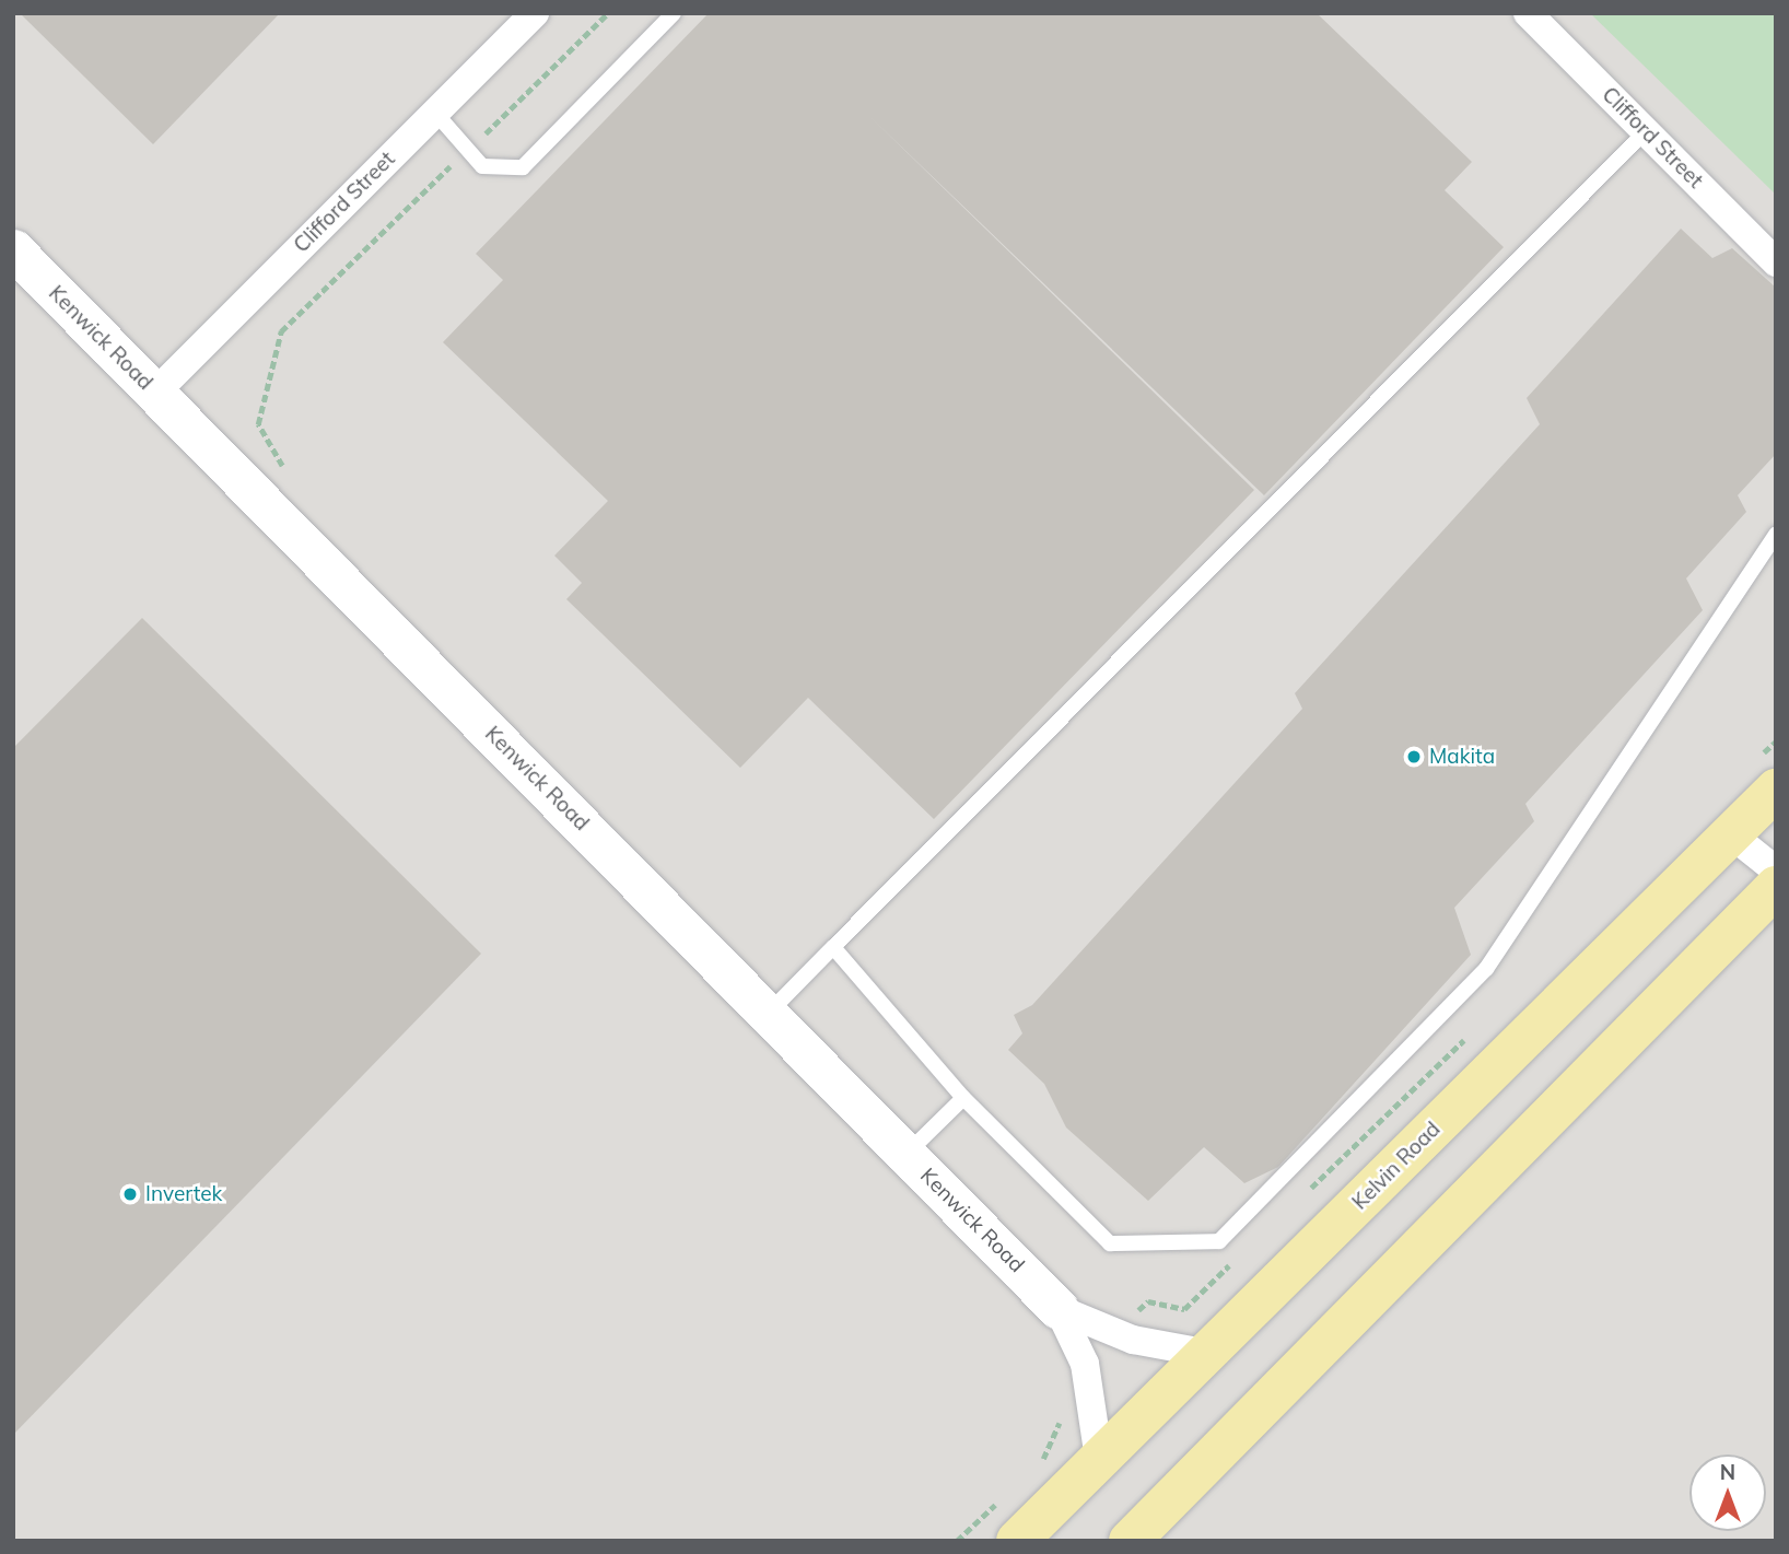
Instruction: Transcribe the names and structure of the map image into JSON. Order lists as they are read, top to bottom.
{
  "streets": {
    "main road": ["Kenwick Road", "Kelvin Road"],
    "street": ["Clifford Street"]
  },
  "crossings": [
    ["Clifford Street", "Kenwick Road"],
    ["Kenwick Road", "Kelvin Road"]
  ],
  "places": ["Makita", "Invertek"],
  "north": "top"
}
